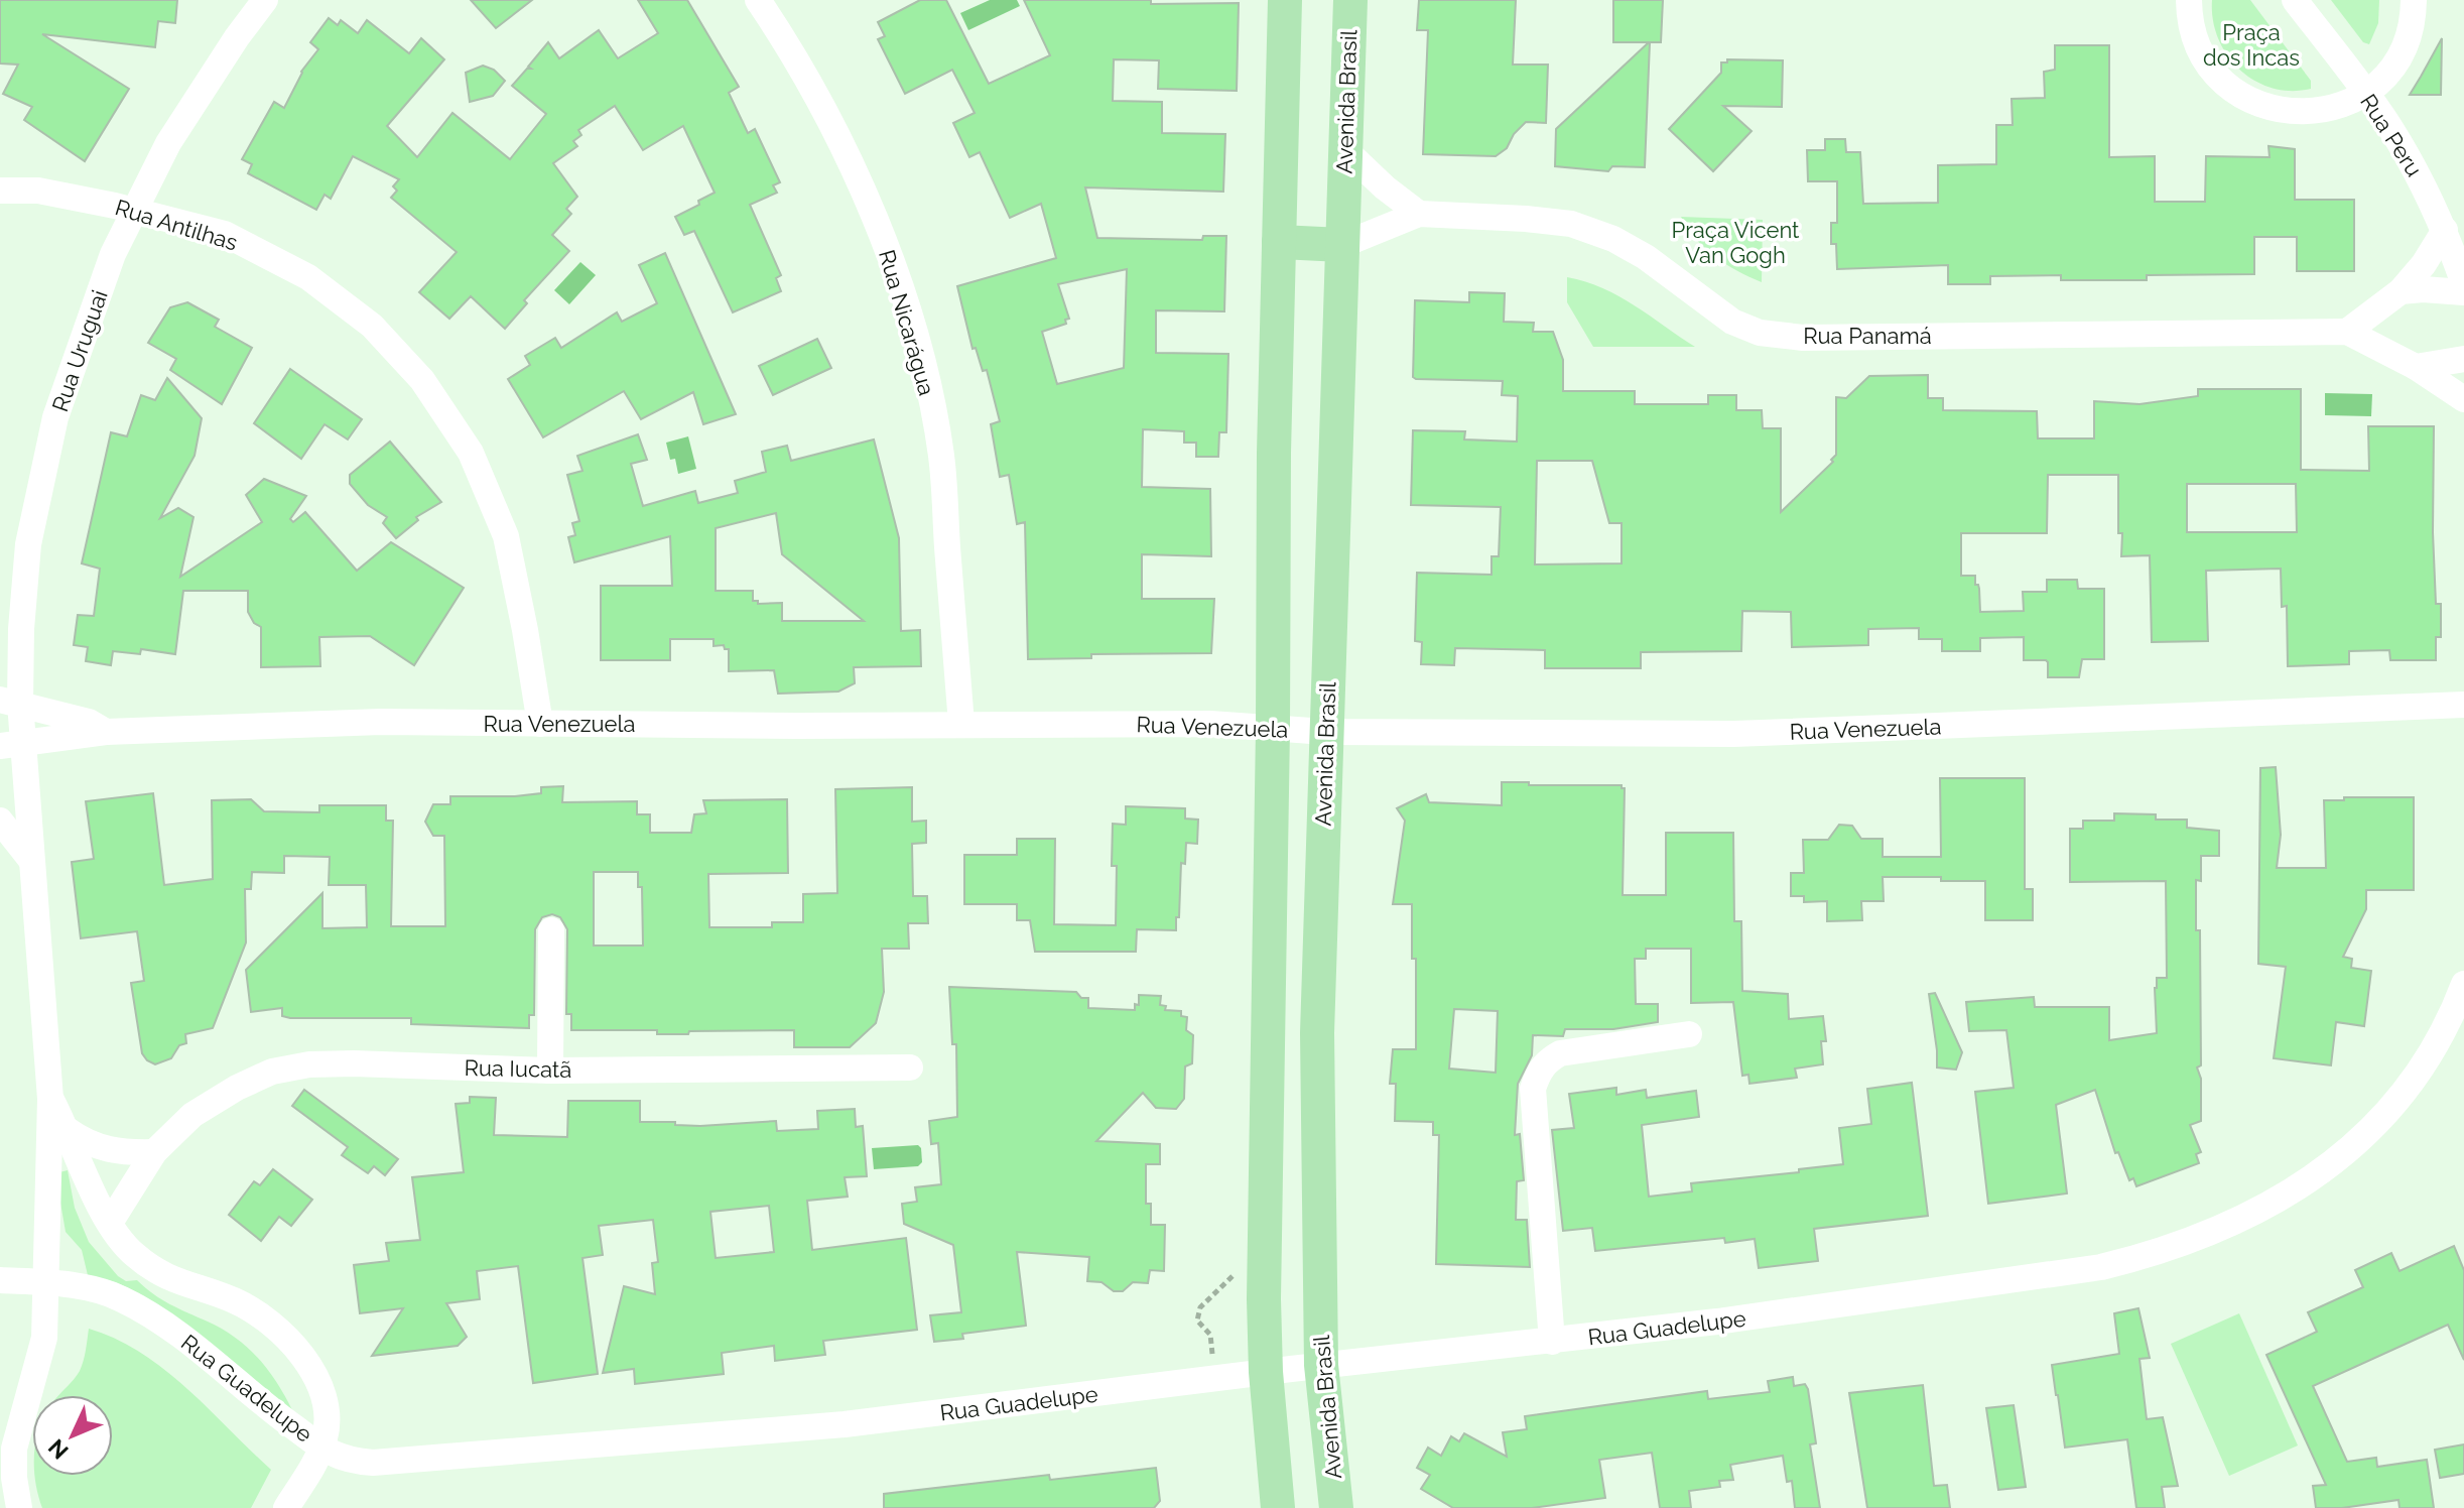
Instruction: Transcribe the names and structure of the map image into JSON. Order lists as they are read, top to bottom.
{
  "streets": {
    "main road": ["Avenida Brasil"],
    "street": [
      "Rua Peru",
      "Rua Antilhas",
      "Rua Nicarágua",
      "Rua Panamá",
      "Rua Uruguai",
      "Rua Venezuela",
      "Rua Iucatã",
      "Rua Guadelupe"
    ]
  },
  "crossings": [
    ["Avenida Brasil", "Rua Panamá"],
    ["Avenida Brasil", "Rua Venezuela"],
    ["Avenida Brasil", "Rua Guadelupe"],
    ["Rua Antilhas", "Rua Uruguai"],
    ["Rua Antilhas", "Rua Venezuela"],
    ["Rua Nicarágua", "Rua Venezuela"],
    ["Rua Uruguai", "Rua Venezuela"]
  ],
  "parks": ["Praça dos Incas", "Praça Vicent Van Gogh"],
  "north": "bottom left"
}
